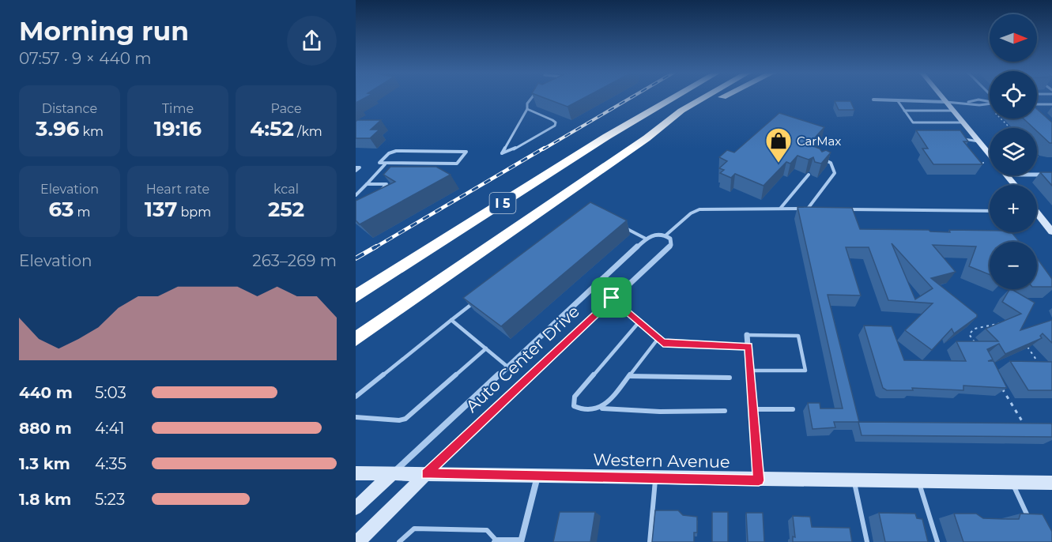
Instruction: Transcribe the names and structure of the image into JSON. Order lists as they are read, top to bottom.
{
  "streets": {
    "highway": ["I 5"],
    "main road": ["Auto Center Drive", "Western Avenue"]
  },
  "crossings": [
    ["Auto Center Drive", "Western Avenue"]
  ],
  "places": {
    "shop": ["CarMax"]
  },
  "north": "right",
  "page": {
    "heading": ["Morning run", "07:57 · 9 × 440 m"],
    "map_buttons": ["+", "−"],
    "stats": [
      ["Distance", "3.96 km"],
      ["Time", "19:16"],
      ["Pace", "4:52 /km"],
      ["Elevation", "63 m"],
      ["Heart rate", "137 bpm"],
      ["kcal", "252"]
    ],
    "chart": ["Elevation", "263–269 m"],
    "list": [
      {
        "name": "440 m",
        "note": "5:03"
      },
      {
        "name": "880 m",
        "note": "4:41"
      },
      {
        "name": "1.3 km",
        "note": "4:35"
      },
      {
        "name": "1.8 km",
        "note": "5:23"
      }
    ]
  }
}
